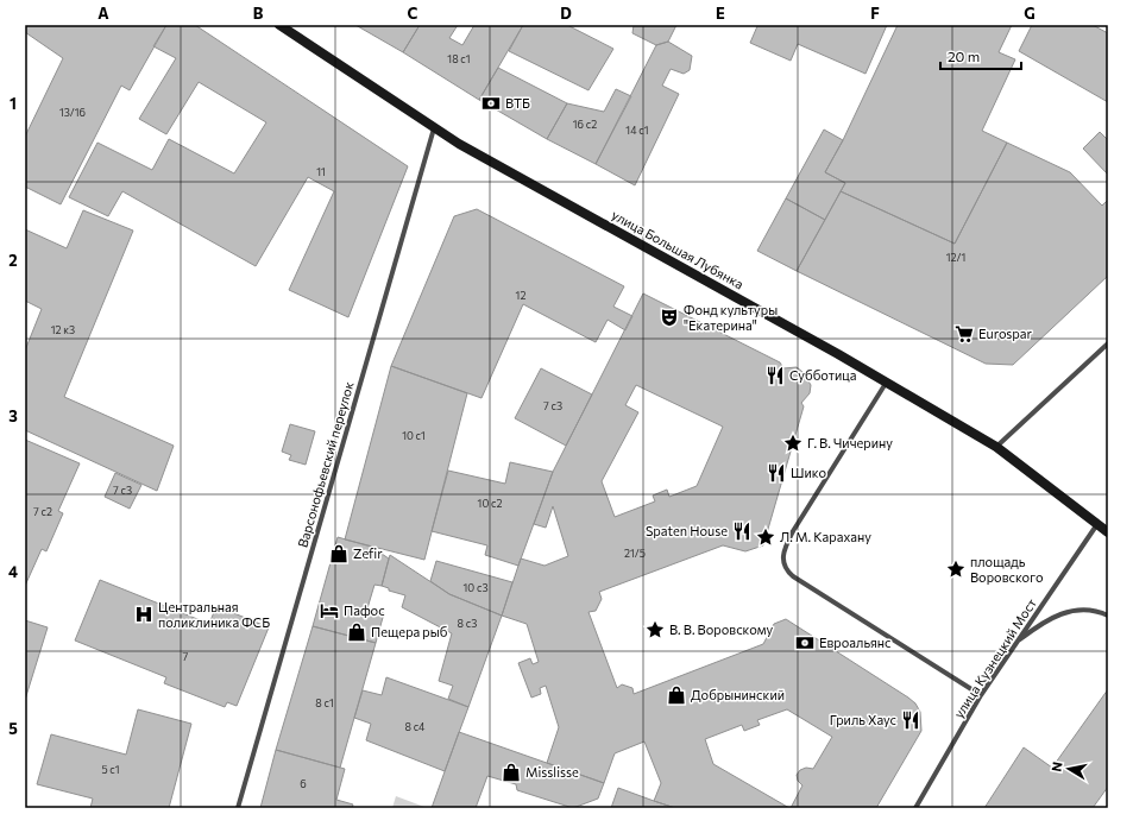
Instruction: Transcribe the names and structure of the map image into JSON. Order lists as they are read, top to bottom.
{
  "streets": {
    "main road": ["улица Большая Лубянка"],
    "street": ["Варсонофьевский переулок", "улица Кузнецкий Мост"]
  },
  "crossings": [
    ["улица Большая Лубянка", "Варсонофьевский переулок"],
    ["улица Большая Лубянка", "улица Кузнецкий Мост"]
  ],
  "places": {
    "bank": ["ВТБ", "Евроальянс"],
    "theatre": ["Фонд культуры \"Екатерина\""],
    "supermarket": ["Eurospar"],
    "restaurant": [
      "Субботица",
      "Шико",
      "Spaten House",
      "Гриль Хаус"
    ],
    "place": [
      "Г. В. Чичерину",
      "Л. М. Карахану",
      "площадь Воровского",
      "В. В. Воровскому"
    ],
    "shop": [
      "Zefir",
      "Пещера рыб",
      "Добрынинский",
      "Misslisse"
    ],
    "hotel": ["Пафос"],
    "hospital": ["Центральная поликлиника ФСБ"]
  },
  "house_numbers": [
    "18 с1",
    "13/16",
    "16 с2",
    "14 с1",
    "11",
    "12/1",
    "12",
    "12 к3",
    "7 с3",
    "10 с1",
    "7 с3",
    "10 с2",
    "7 с2",
    "21/5",
    "10 с3",
    "8 с3",
    "7",
    "8 с1",
    "8 с4",
    "5 с1",
    "6"
  ],
  "scale_bar": "20 m",
  "north": "left",
  "grid": {
    "columns": [
      "A",
      "B",
      "C",
      "D",
      "E",
      "F",
      "G"
    ],
    "rows": [
      "1",
      "2",
      "3",
      "4",
      "5"
    ]
  }
}
